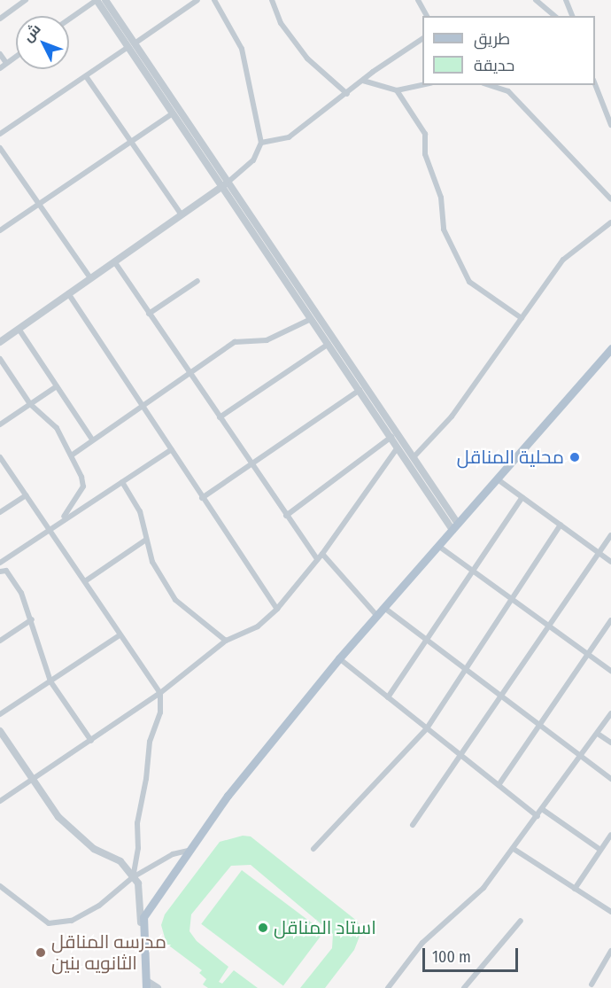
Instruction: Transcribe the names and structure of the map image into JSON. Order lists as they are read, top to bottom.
{
  "places": ["محلية المناقل", "استاد المناقل", "مدرسه المناقل الثانويه بنين"],
  "legend": ["طريق", "حديقة"],
  "scale_bar": "100 m",
  "north": "top left"
}
